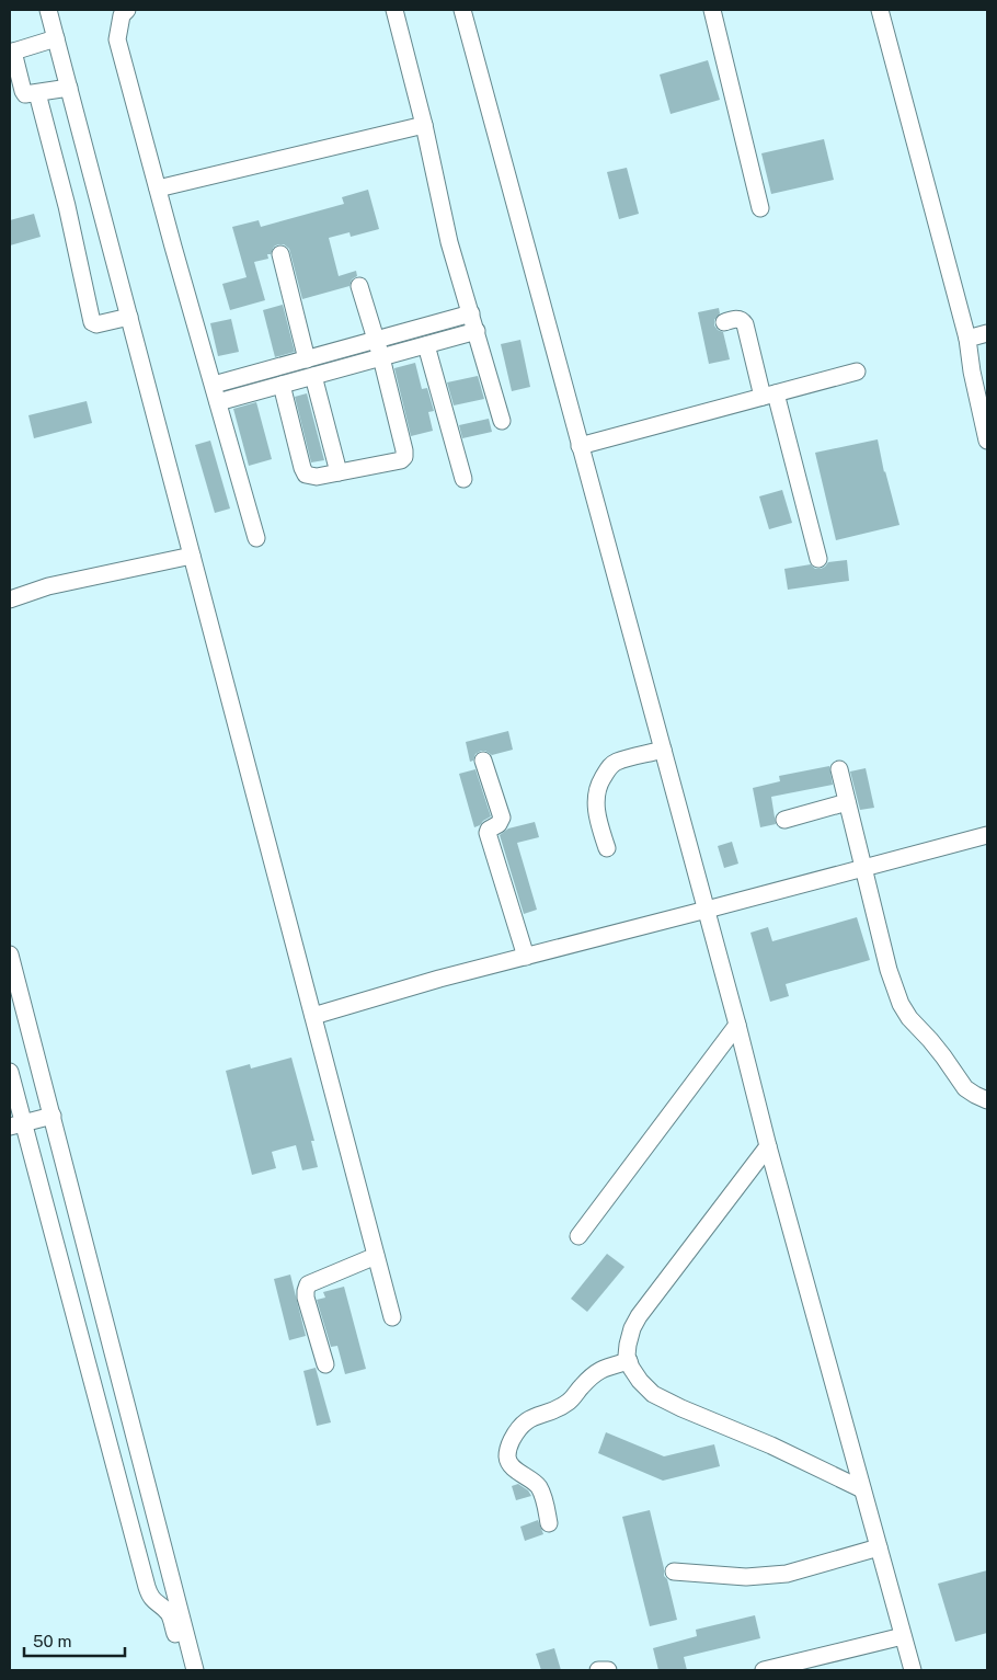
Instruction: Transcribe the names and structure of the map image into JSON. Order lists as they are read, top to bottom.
{
  "scale_bar": "50 m"
}
